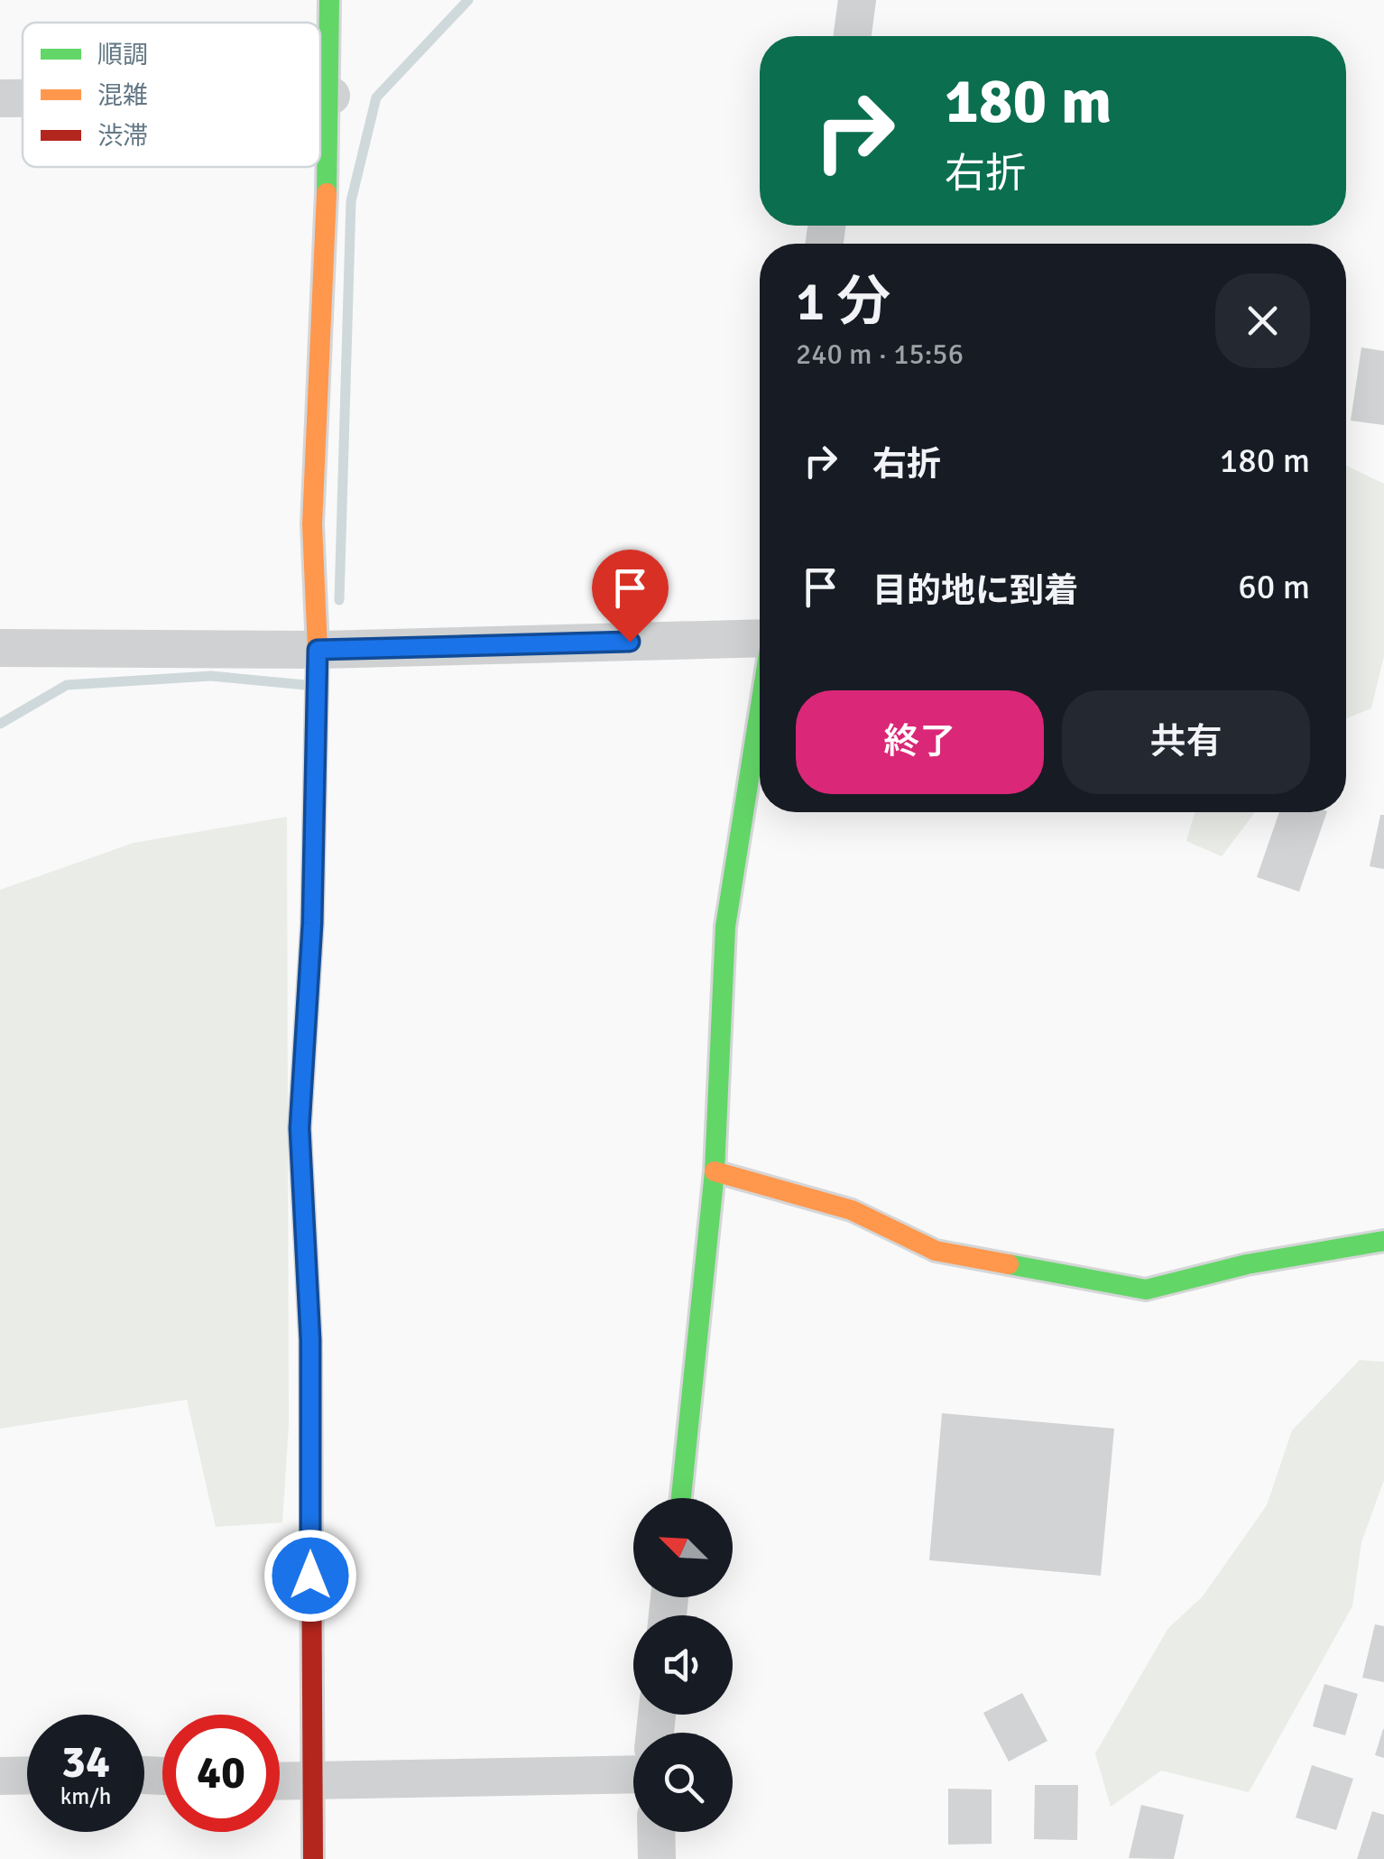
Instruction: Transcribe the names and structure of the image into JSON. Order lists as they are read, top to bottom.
{
  "legend": ["順調", "混雑", "渋滞"],
  "north": "top left",
  "page": {
    "turn": ["180 m", "右折"],
    "heading": ["1 分", "240 m · 15:56"],
    "list": [
      {
        "name": "右折",
        "value": "180 m"
      },
      {
        "name": "目的地に到着",
        "value": "60 m"
      }
    ],
    "buttons": ["終了", "共有"],
    "speed": "34 km/h",
    "limit": "40"
  }
}
